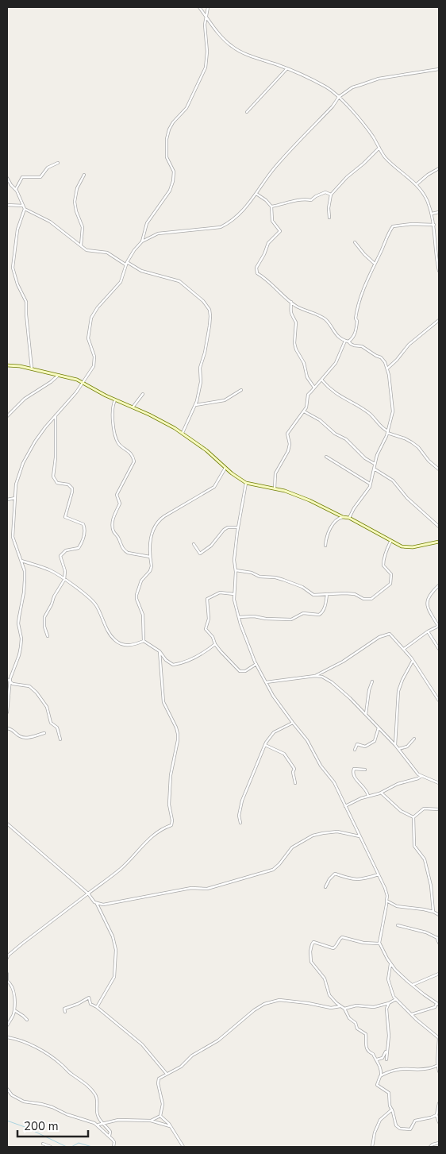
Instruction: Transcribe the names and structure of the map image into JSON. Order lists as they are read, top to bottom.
{
  "scale_bar": "200 m"
}
